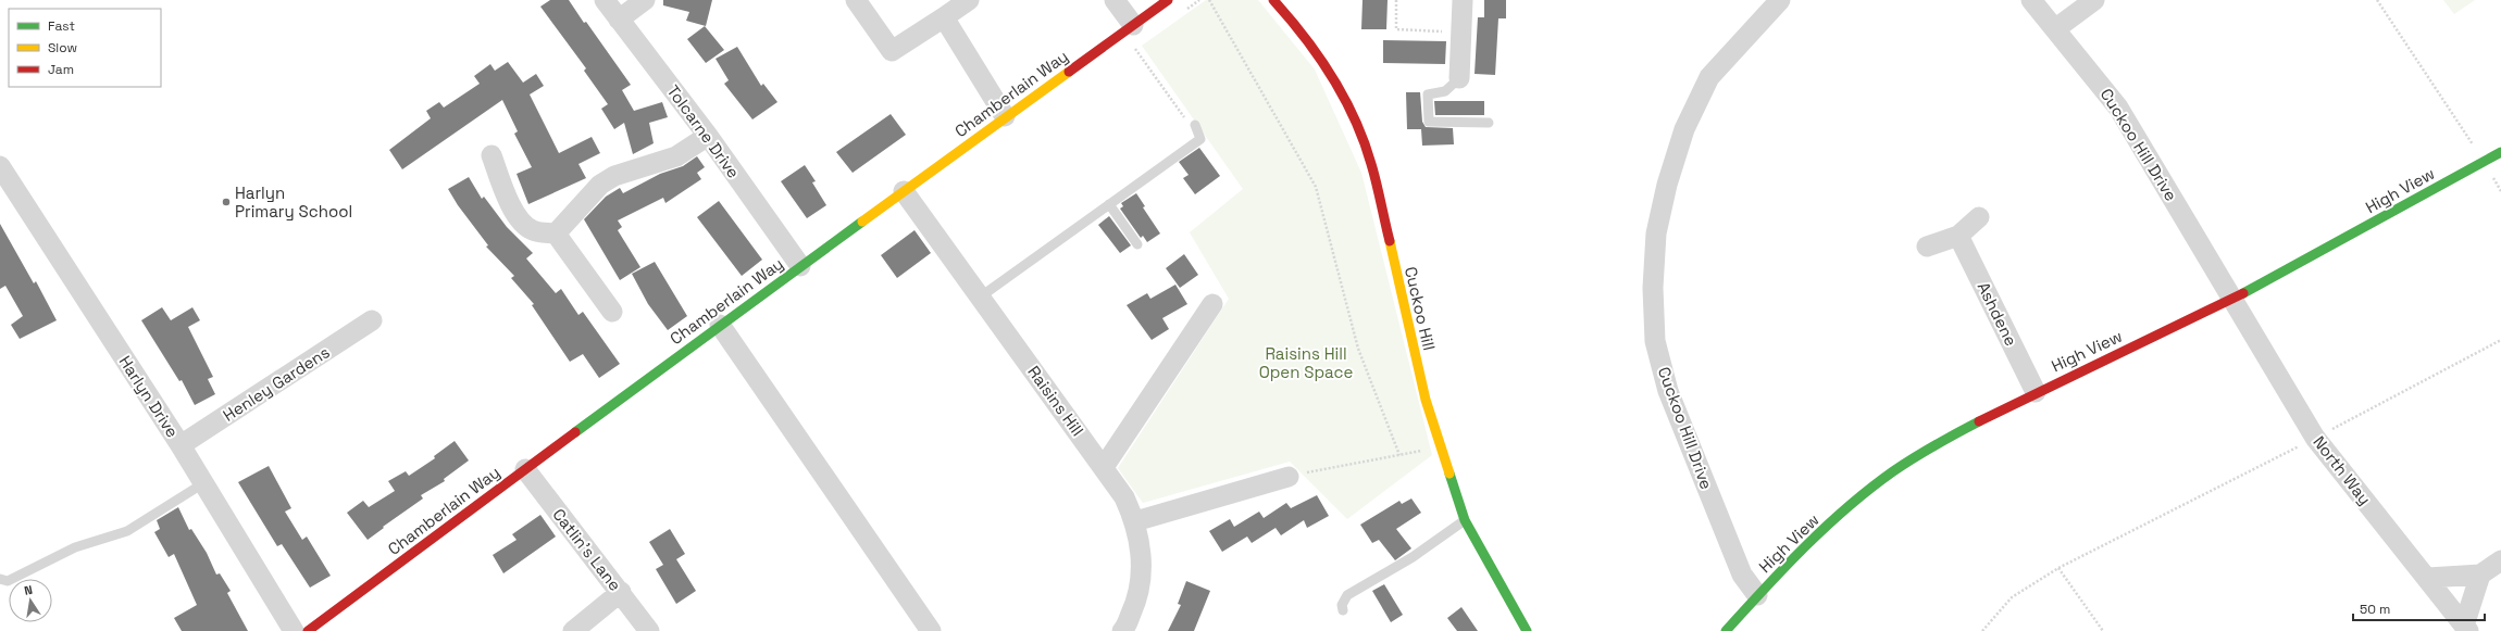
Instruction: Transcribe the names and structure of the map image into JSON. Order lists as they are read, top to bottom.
{
  "streets": {
    "street": [
      "Chamberlain Way",
      "Tolcarne Drive",
      "Cuckoo Hill Drive",
      "High View",
      "Cuckoo Hill",
      "Ashdene",
      "Henley Gardens",
      "Harlyn Drive",
      "Raisins Hill",
      "North Way",
      "Catlin's Lane"
    ]
  },
  "crossings": [
    ["Chamberlain Way", "Tolcarne Drive"],
    ["Chamberlain Way", "Raisins Hill"],
    ["Chamberlain Way", "Catlin's Lane"],
    ["Cuckoo Hill Drive", "High View"],
    ["Cuckoo Hill Drive", "North Way"],
    ["High View", "Ashdene"],
    ["High View", "North Way"],
    ["Henley Gardens", "Harlyn Drive"]
  ],
  "parks": ["Raisins Hill Open Space"],
  "places": ["Harlyn Primary School"],
  "legend": ["Fast", "Slow", "Jam"],
  "scale_bar": "50 m",
  "north": "top"
}
